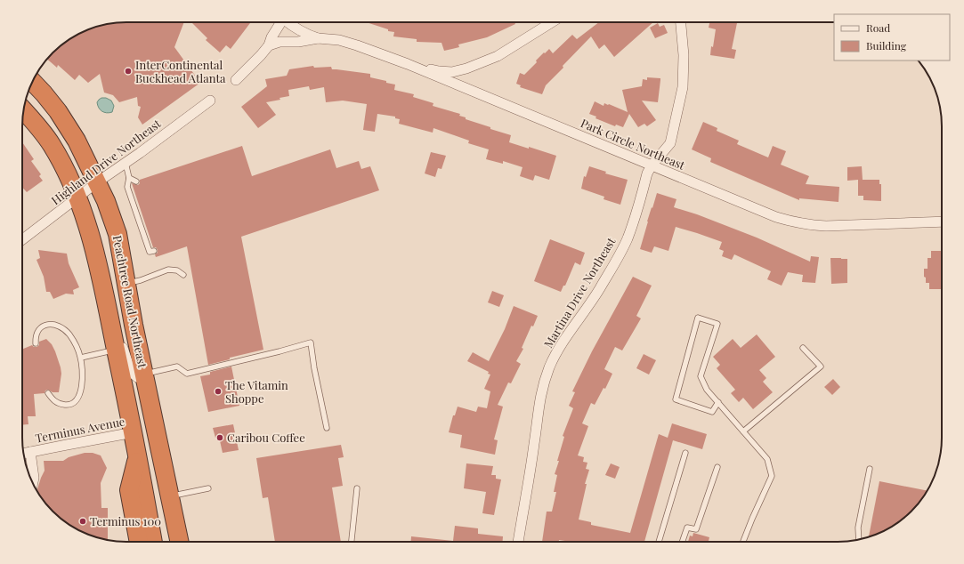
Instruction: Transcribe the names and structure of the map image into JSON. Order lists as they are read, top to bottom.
{
  "streets": {
    "highway": ["Peachtree Road Northeast"],
    "street": [
      "Park Circle Northeast",
      "Highland Drive Northeast",
      "Martina Drive Northeast",
      "Terminus Avenue"
    ]
  },
  "crossings": [
    ["Park Circle Northeast", "Martina Drive Northeast"],
    ["Highland Drive Northeast", "Peachtree Road Northeast"],
    ["Peachtree Road Northeast", "Terminus Avenue"]
  ],
  "places": [
    "InterContinental Buckhead Atlanta",
    "The Vitamin Shoppe",
    "Caribou Coffee",
    "Terminus 100"
  ],
  "legend": ["Road", "Building"]
}
